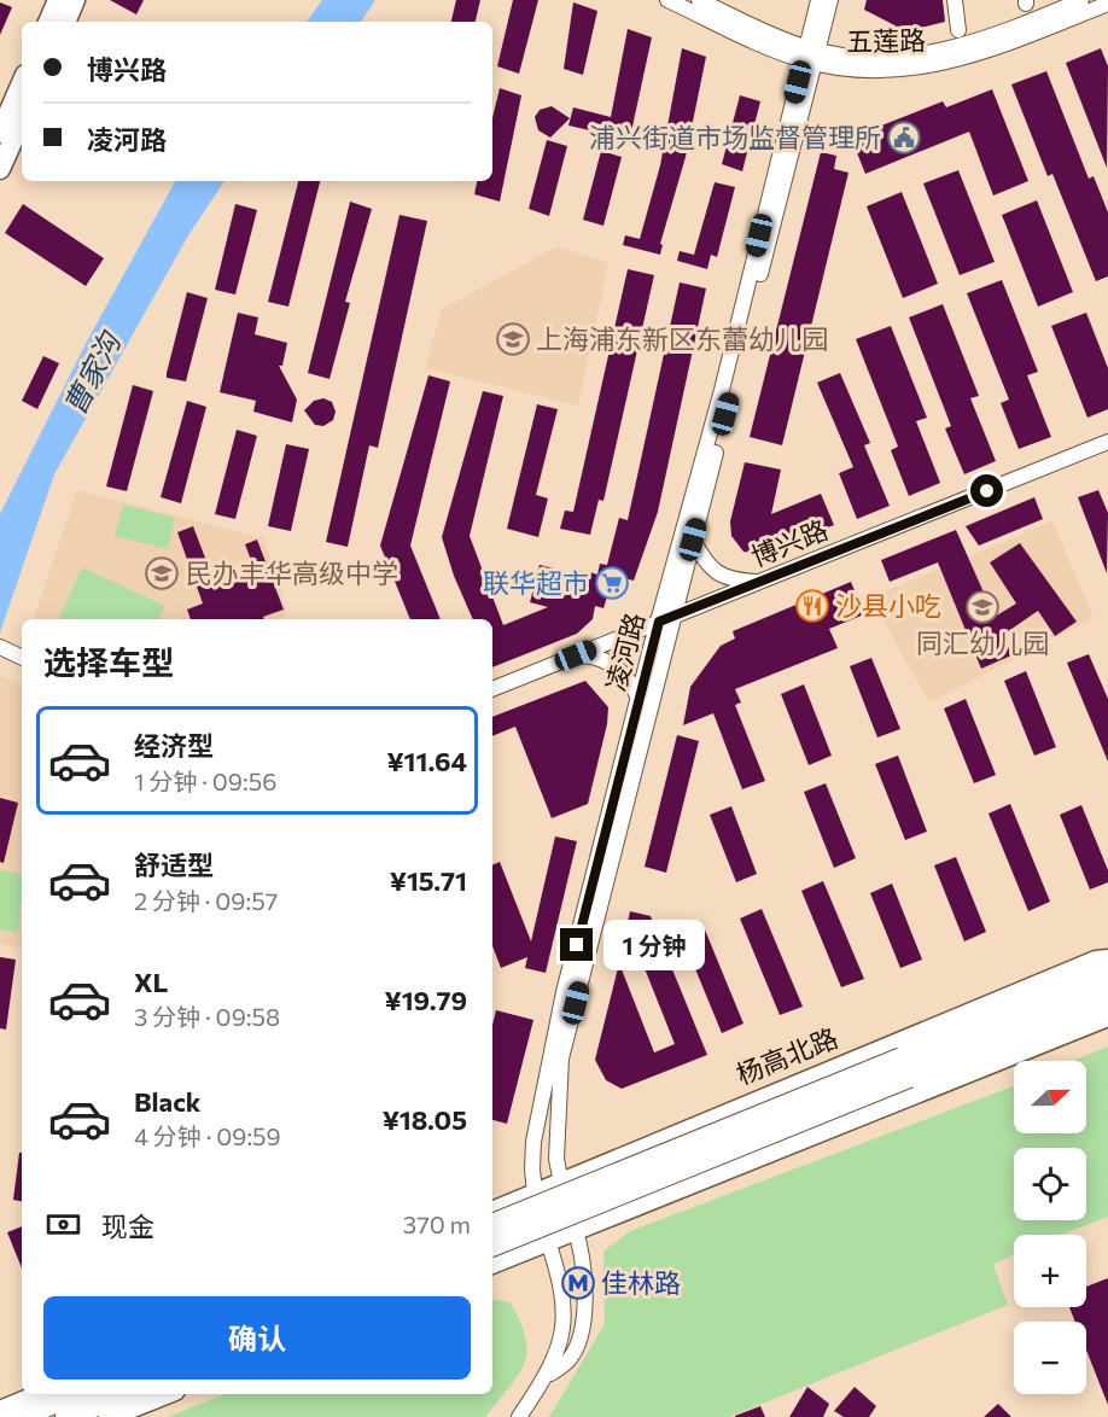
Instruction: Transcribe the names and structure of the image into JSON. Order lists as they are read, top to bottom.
{
  "streets": {
    "highway": ["杨高北路"],
    "street": ["五莲路", "博兴路", "凌河路"]
  },
  "crossings": [
    ["五莲路", "凌河路"],
    ["博兴路", "凌河路"],
    ["凌河路", "杨高北路"]
  ],
  "water": ["曹家沟"],
  "places": {
    "public building": ["浦兴街道市场监督管理所"],
    "school or university": ["上海浦东新区东蕾幼儿园", "民办丰华高级中学", "同汇幼儿园"],
    "supermarket": ["联华超市"],
    "restaurant": ["沙县小吃"],
    "metro station": ["佳林路"]
  },
  "north": "right",
  "page": {
    "banner": ["博兴路", "凌河路"],
    "heading": "选择车型",
    "list": [
      {
        "name": "经济型",
        "note": "1 分钟 · 09:56",
        "value": "¥11.64"
      },
      {
        "name": "舒适型",
        "note": "2 分钟 · 09:57",
        "value": "¥15.71"
      },
      {
        "name": "XL",
        "note": "3 分钟 · 09:58",
        "value": "¥19.79"
      },
      {
        "name": "Black",
        "note": "4 分钟 · 09:59",
        "value": "¥18.05"
      }
    ],
    "bubble": "1 分钟",
    "map_buttons": ["+", "−"],
    "pay": ["现金", "370 m"],
    "buttons": "确认"
  }
}
